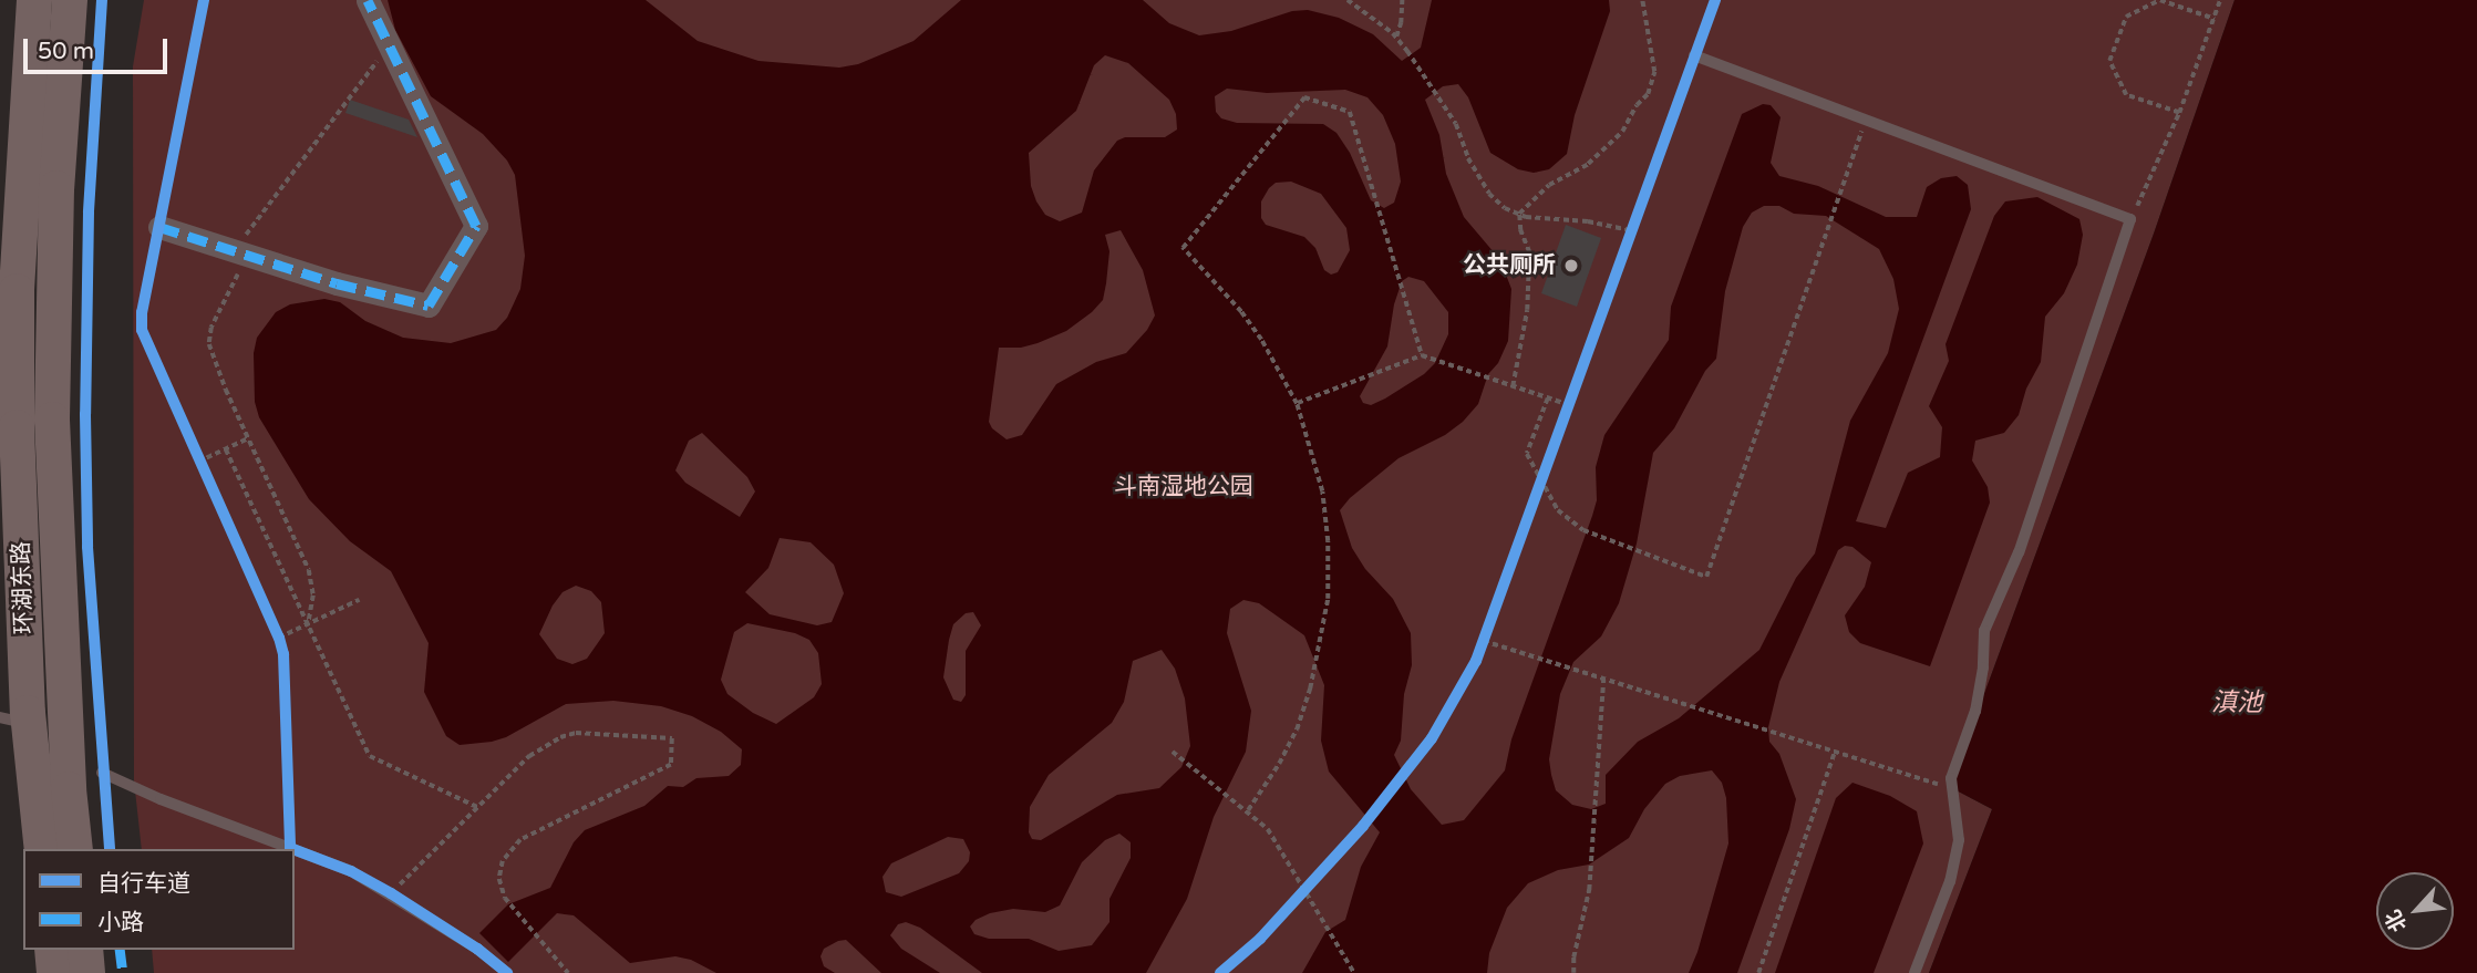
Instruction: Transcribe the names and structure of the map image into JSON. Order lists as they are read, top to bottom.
{
  "streets": {
    "main road": ["环湖东路"]
  },
  "water": ["滇池"],
  "parks": ["斗南湿地公园"],
  "places": ["公共厕所"],
  "legend": ["自行车道", "小路"],
  "scale_bar": "50 m",
  "north": "bottom left"
}
